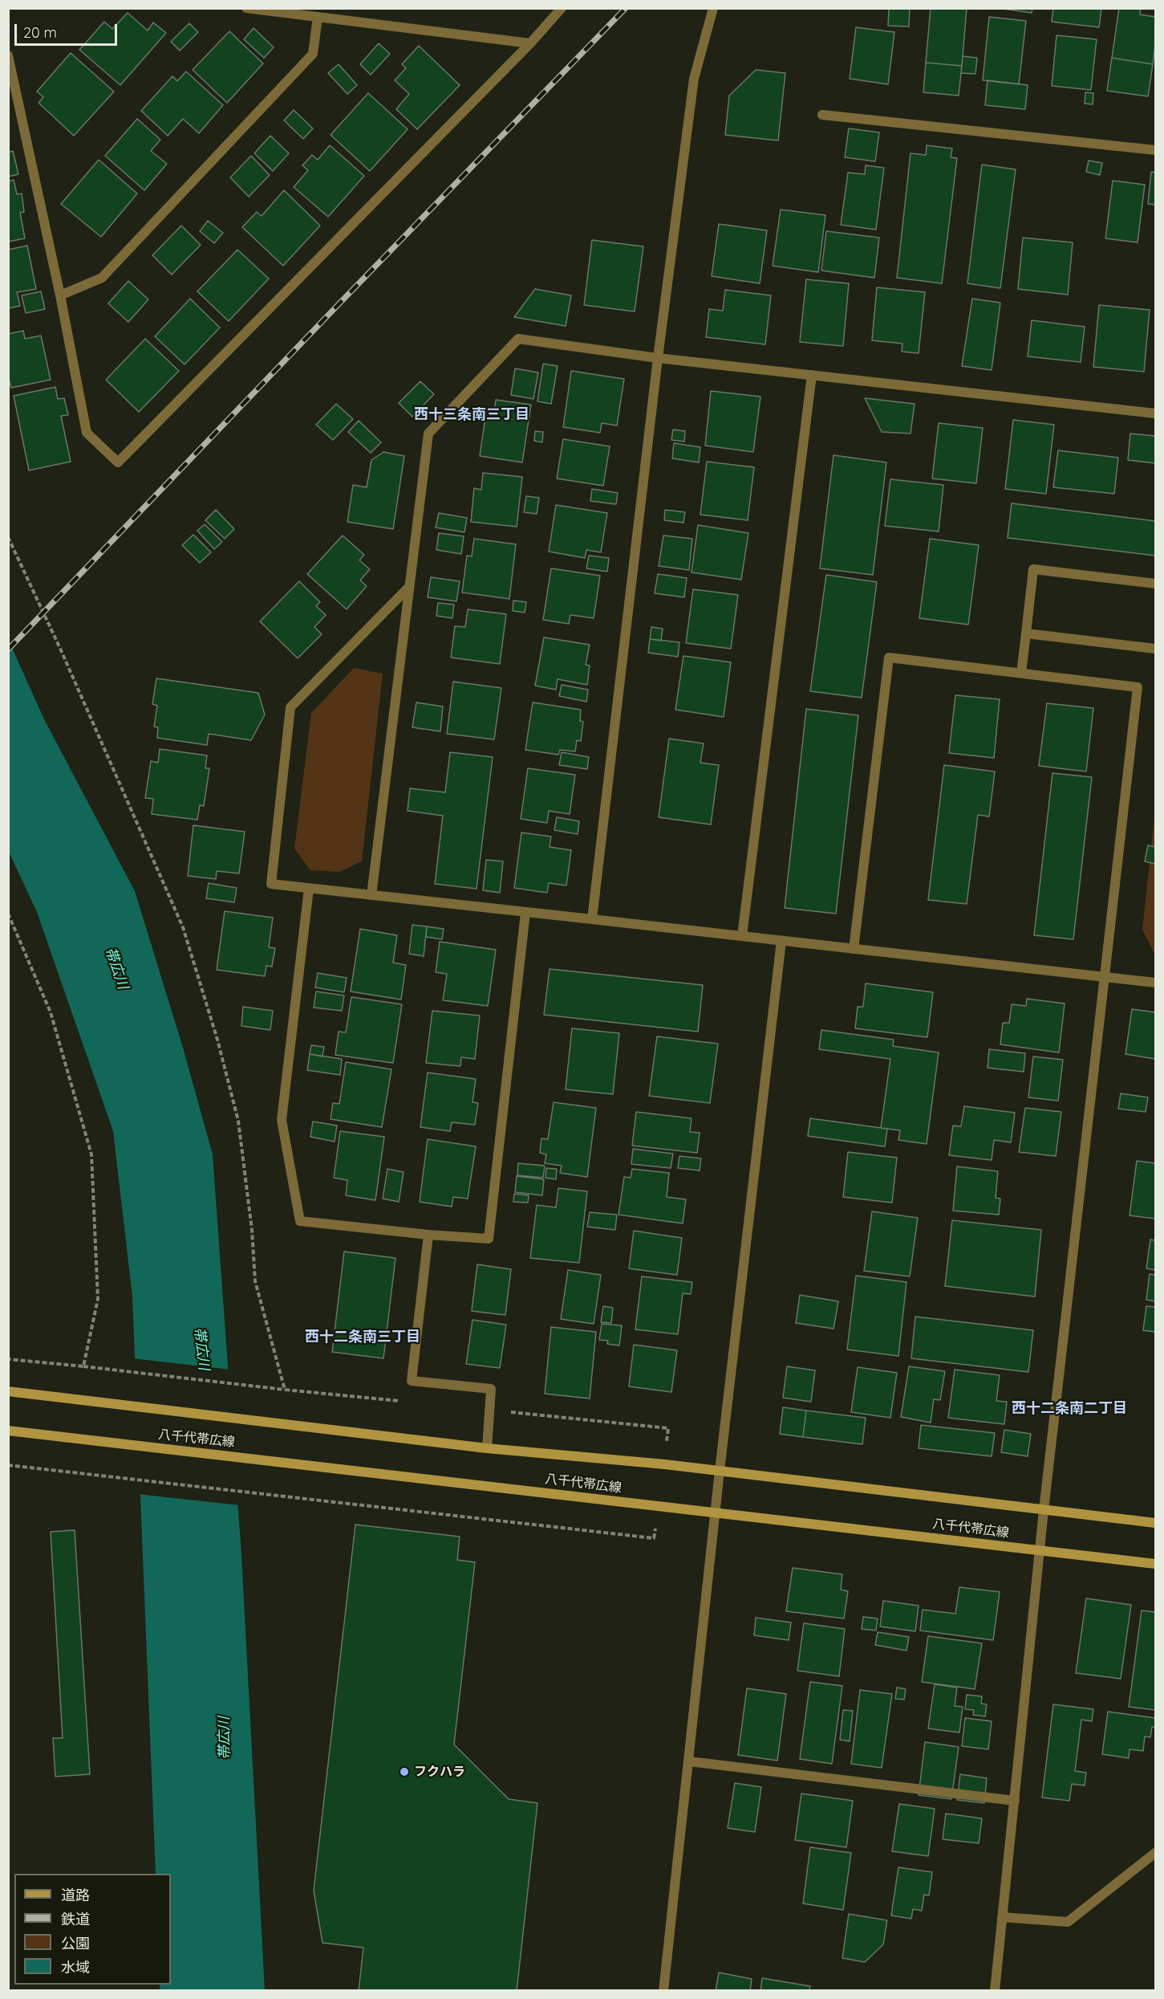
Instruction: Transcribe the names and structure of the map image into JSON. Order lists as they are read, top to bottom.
{
  "streets": {
    "main road": ["八千代帯広線"]
  },
  "districts": ["西十三条南三丁目", "西十二条南三丁目", "西十二条南二丁目"],
  "water": ["帯広川"],
  "places": ["フクハラ"],
  "legend": [
    "道路",
    "鉄道",
    "公園",
    "水域"
  ],
  "scale_bar": "20 m"
}
